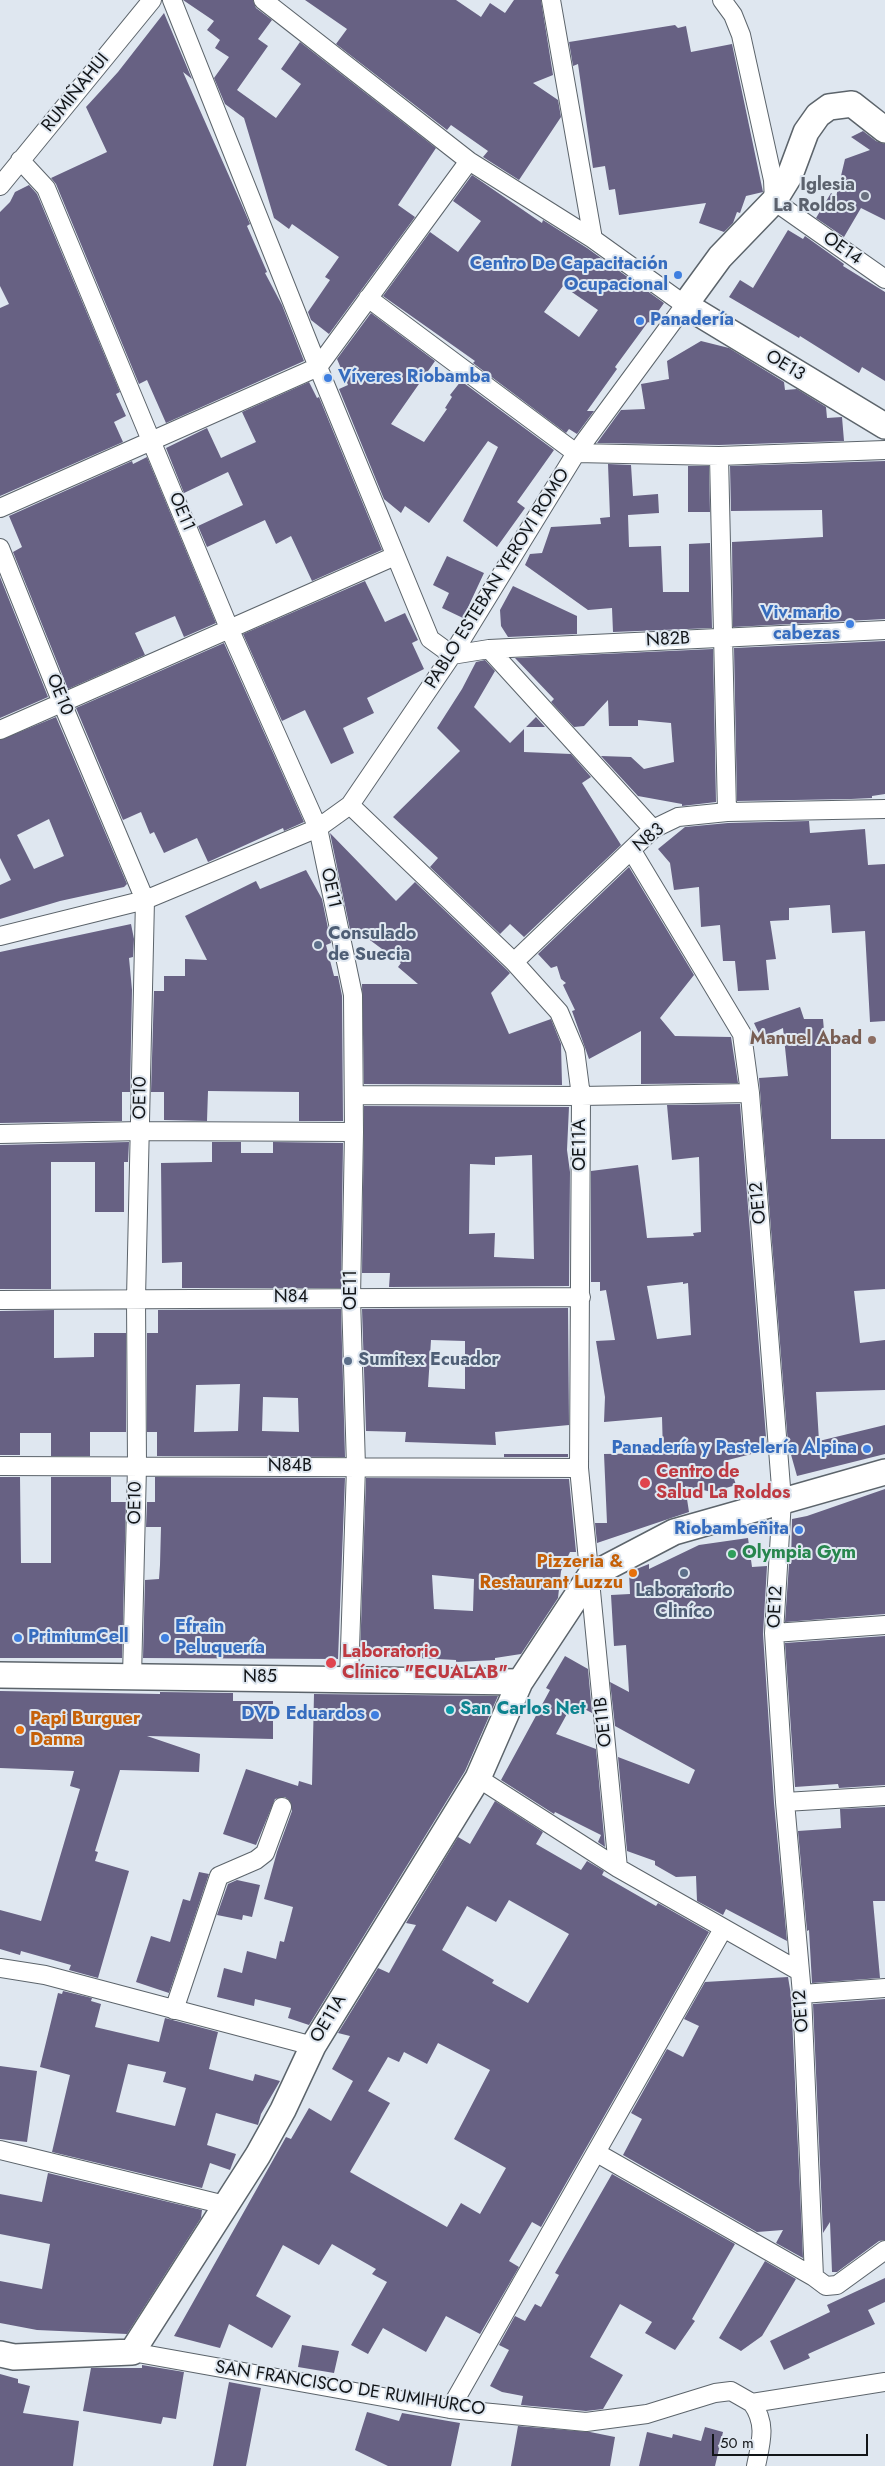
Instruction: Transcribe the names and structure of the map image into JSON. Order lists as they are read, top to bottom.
{
  "streets": {
    "main road": [
      "OE13",
      "PABLO ESTEBAN YEROVI ROMO",
      "OE11A",
      "N85",
      "SAN FRANCISCO DE RUMIHURCO"
    ],
    "street": [
      "RUMIÑAHUI",
      "OE14",
      "OE11",
      "N82B",
      "OE10",
      "N83",
      "OE12",
      "N84",
      "N84B",
      "OE11B"
    ]
  },
  "crossings": [
    ["RUMIÑAHUI", "OE11"],
    ["OE14", "PABLO ESTEBAN YEROVI ROMO"],
    ["OE13", "PABLO ESTEBAN YEROVI ROMO"],
    ["OE11", "PABLO ESTEBAN YEROVI ROMO"],
    ["OE11", "N84"],
    ["OE11", "N84B"],
    ["OE11", "N85"],
    ["PABLO ESTEBAN YEROVI ROMO", "N82B"],
    ["PABLO ESTEBAN YEROVI ROMO", "OE10"],
    ["PABLO ESTEBAN YEROVI ROMO", "OE11A"],
    ["OE10", "N84"],
    ["OE10", "N84B"],
    ["OE10", "N85"],
    ["N83", "OE11A"],
    ["N83", "OE12"],
    ["OE11A", "N84"],
    ["OE11A", "N84B"],
    ["OE11A", "N85"],
    ["OE11A", "OE11B"],
    ["OE11A", "SAN FRANCISCO DE RUMIHURCO"]
  ],
  "places": [
    "Iglesia La Roldos",
    "Centro De Capacitación Ocupacional",
    "Panadería",
    "Víveres Riobamba",
    "Viv.mario cabezas",
    "Consulado de Suecia",
    "Manuel Abad",
    "Sumitex Ecuador",
    "Panadería y Pastelería Alpina",
    "Centro de Salud La Roldos",
    "Riobambeñita",
    "Olympia Gym",
    "Pizzeria & Restaurant Luzzu",
    "Laboratorio Cliníco",
    "PrimiumCell",
    "Efrain Peluquería",
    "Laboratorio Clínico \"ECUALAB\"",
    "San Carlos Net",
    "DVD Eduardos",
    "Papi Burguer Danna"
  ],
  "scale_bar": "50 m"
}
